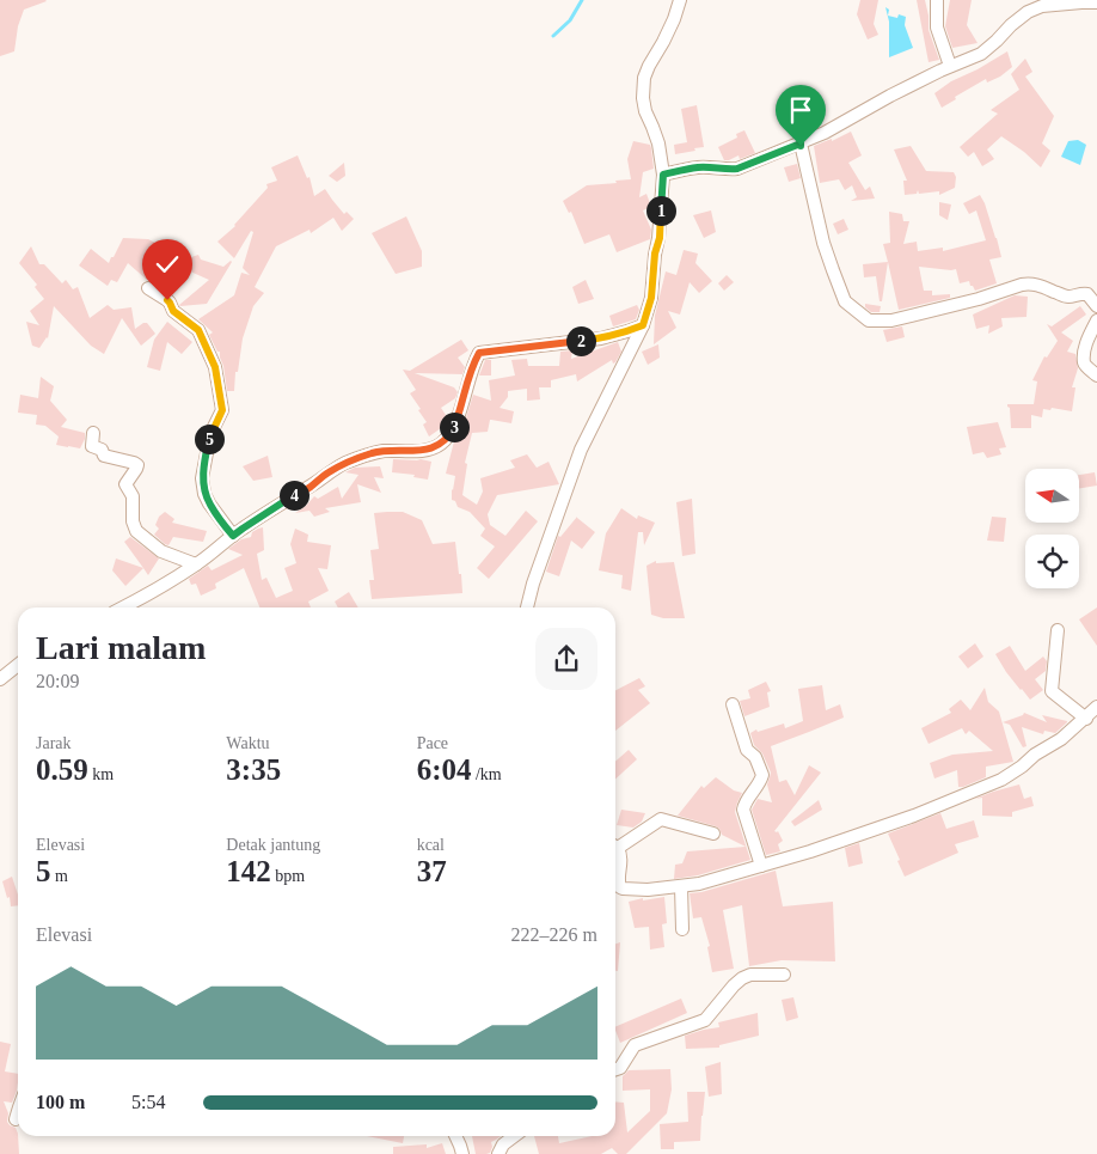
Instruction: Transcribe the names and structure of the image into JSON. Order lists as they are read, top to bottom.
{
  "north": "left",
  "page": {
    "pins": [
      "1",
      "2",
      "3",
      "5",
      "4"
    ],
    "heading": ["Lari malam", "20:09"],
    "stats": [
      ["Jarak", "0.59 km"],
      ["Waktu", "3:35"],
      ["Pace", "6:04 /km"],
      ["Elevasi", "5 m"],
      ["Detak jantung", "142 bpm"],
      ["kcal", "37"]
    ],
    "chart": ["Elevasi", "222–226 m"],
    "list": [
      {
        "name": "100 m",
        "note": "5:54"
      }
    ]
  }
}
